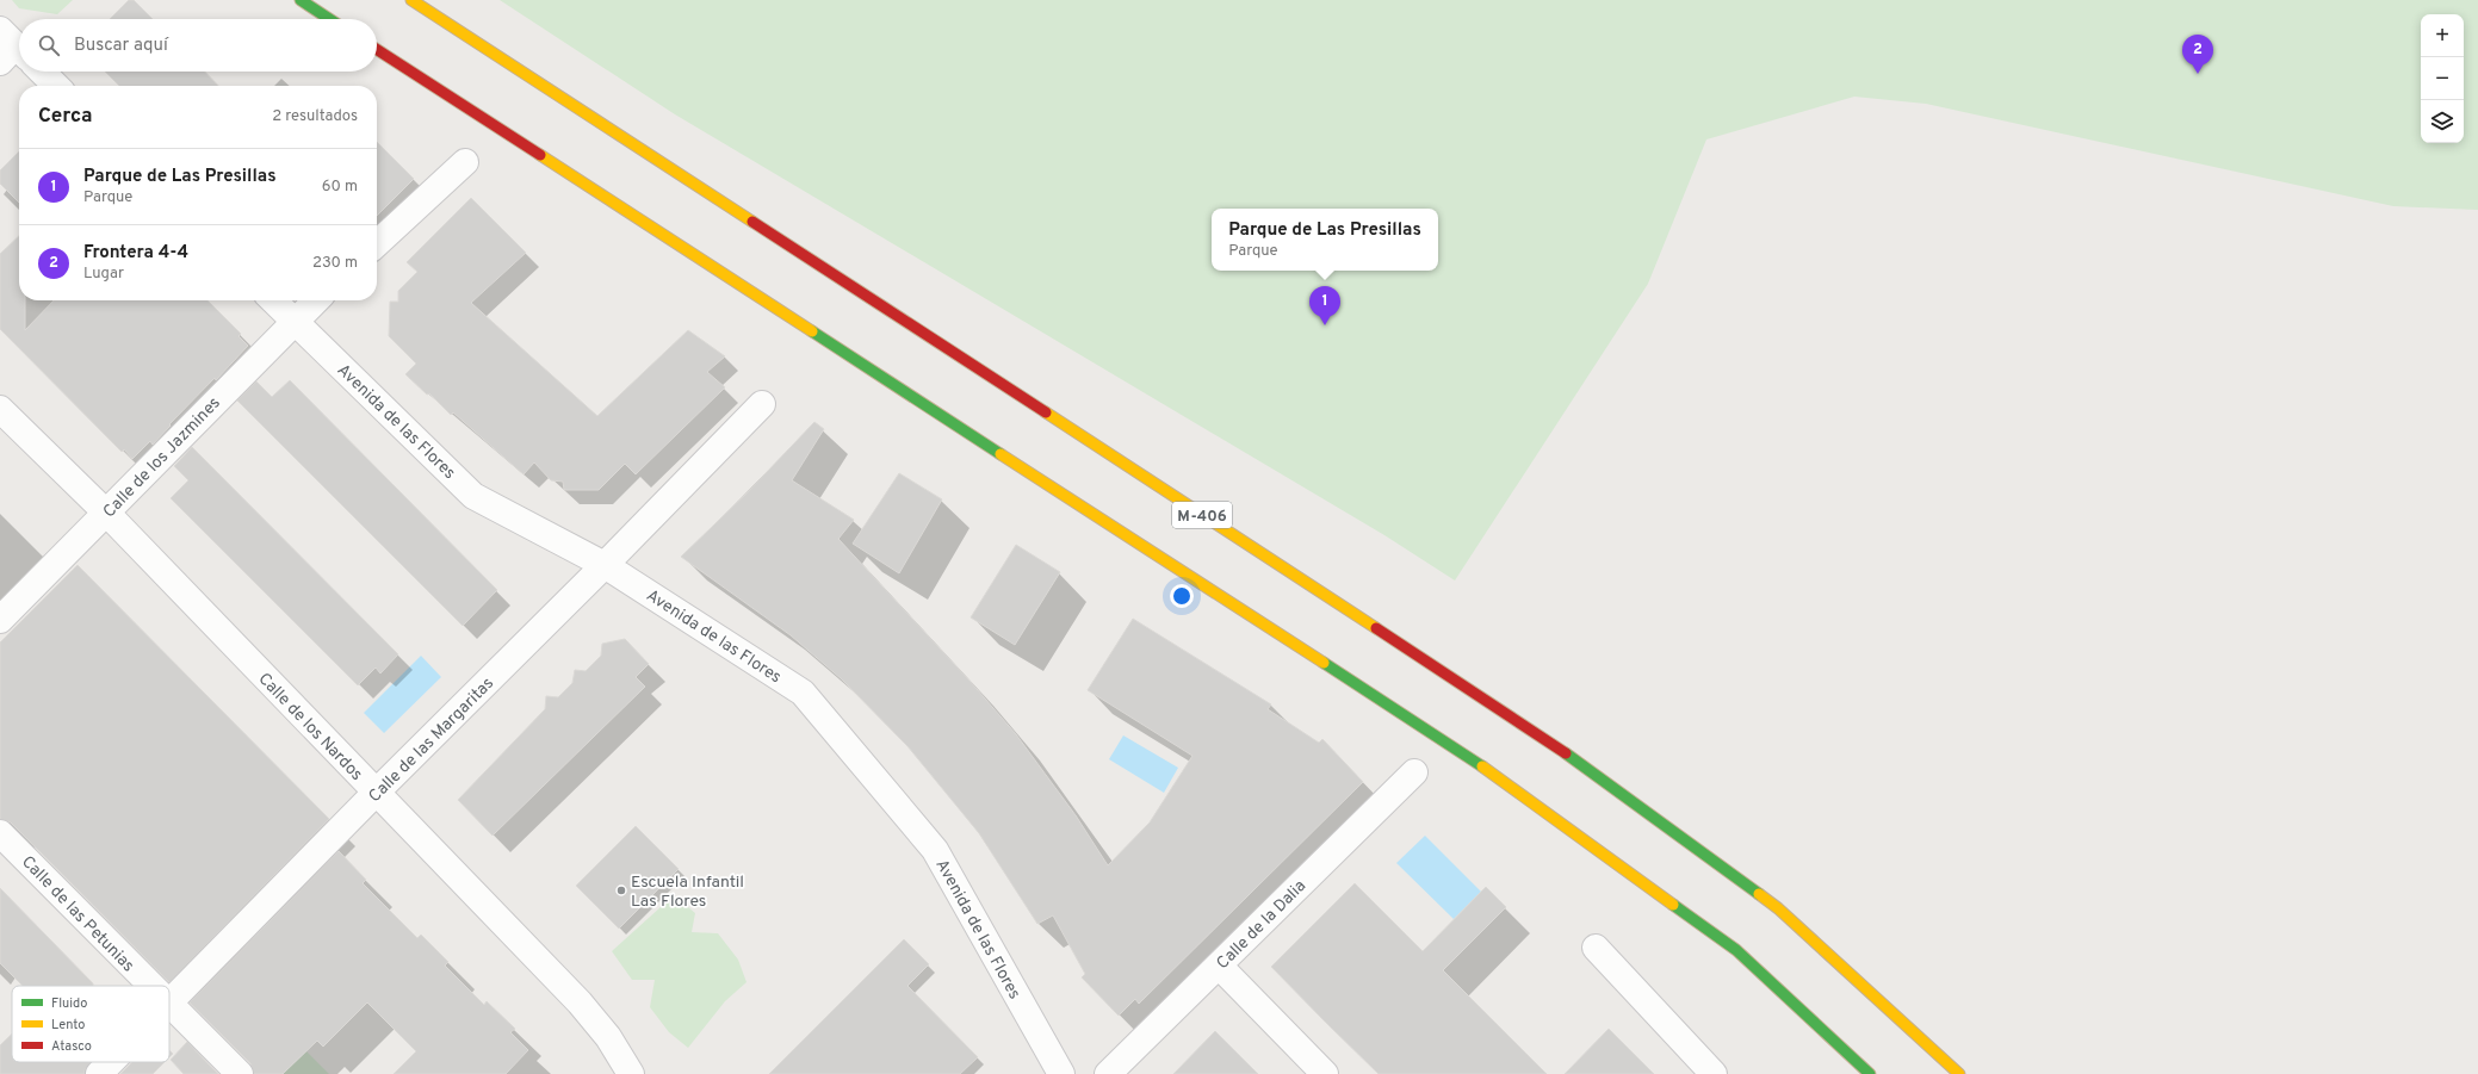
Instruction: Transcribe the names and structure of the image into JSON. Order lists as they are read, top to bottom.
{
  "streets": {
    "highway": ["M-406"],
    "street": [
      "Avenida de las Flores",
      "Calle de los Jazmines",
      "Calle de los Nardos",
      "Calle de las Margaritas",
      "Calle de las Petunias",
      "Calle de la Dalia"
    ]
  },
  "crossings": [
    ["Avenida de las Flores", "Calle de los Jazmines"],
    ["Avenida de las Flores", "Calle de las Margaritas"],
    ["Calle de los Jazmines", "Calle de los Nardos"],
    ["Calle de los Nardos", "Calle de las Margaritas"],
    ["Calle de las Margaritas", "Calle de las Petunias"]
  ],
  "places": ["Escuela Infantil Las Flores"],
  "legend": ["Fluido", "Lento", "Atasco"],
  "page": {
    "map_buttons": ["+", "−"],
    "search": "Buscar aquí",
    "pins": ["2", "1"],
    "heading": ["Cerca", "2 resultados"],
    "list": [
      {
        "mark": "1",
        "name": "Parque de Las Presillas",
        "note": "Parque",
        "value": "60 m"
      },
      {
        "mark": "2",
        "name": "Frontera 4-4",
        "note": "Lugar",
        "value": "230 m"
      }
    ],
    "popup": ["Parque de Las Presillas", "Parque"]
  }
}
